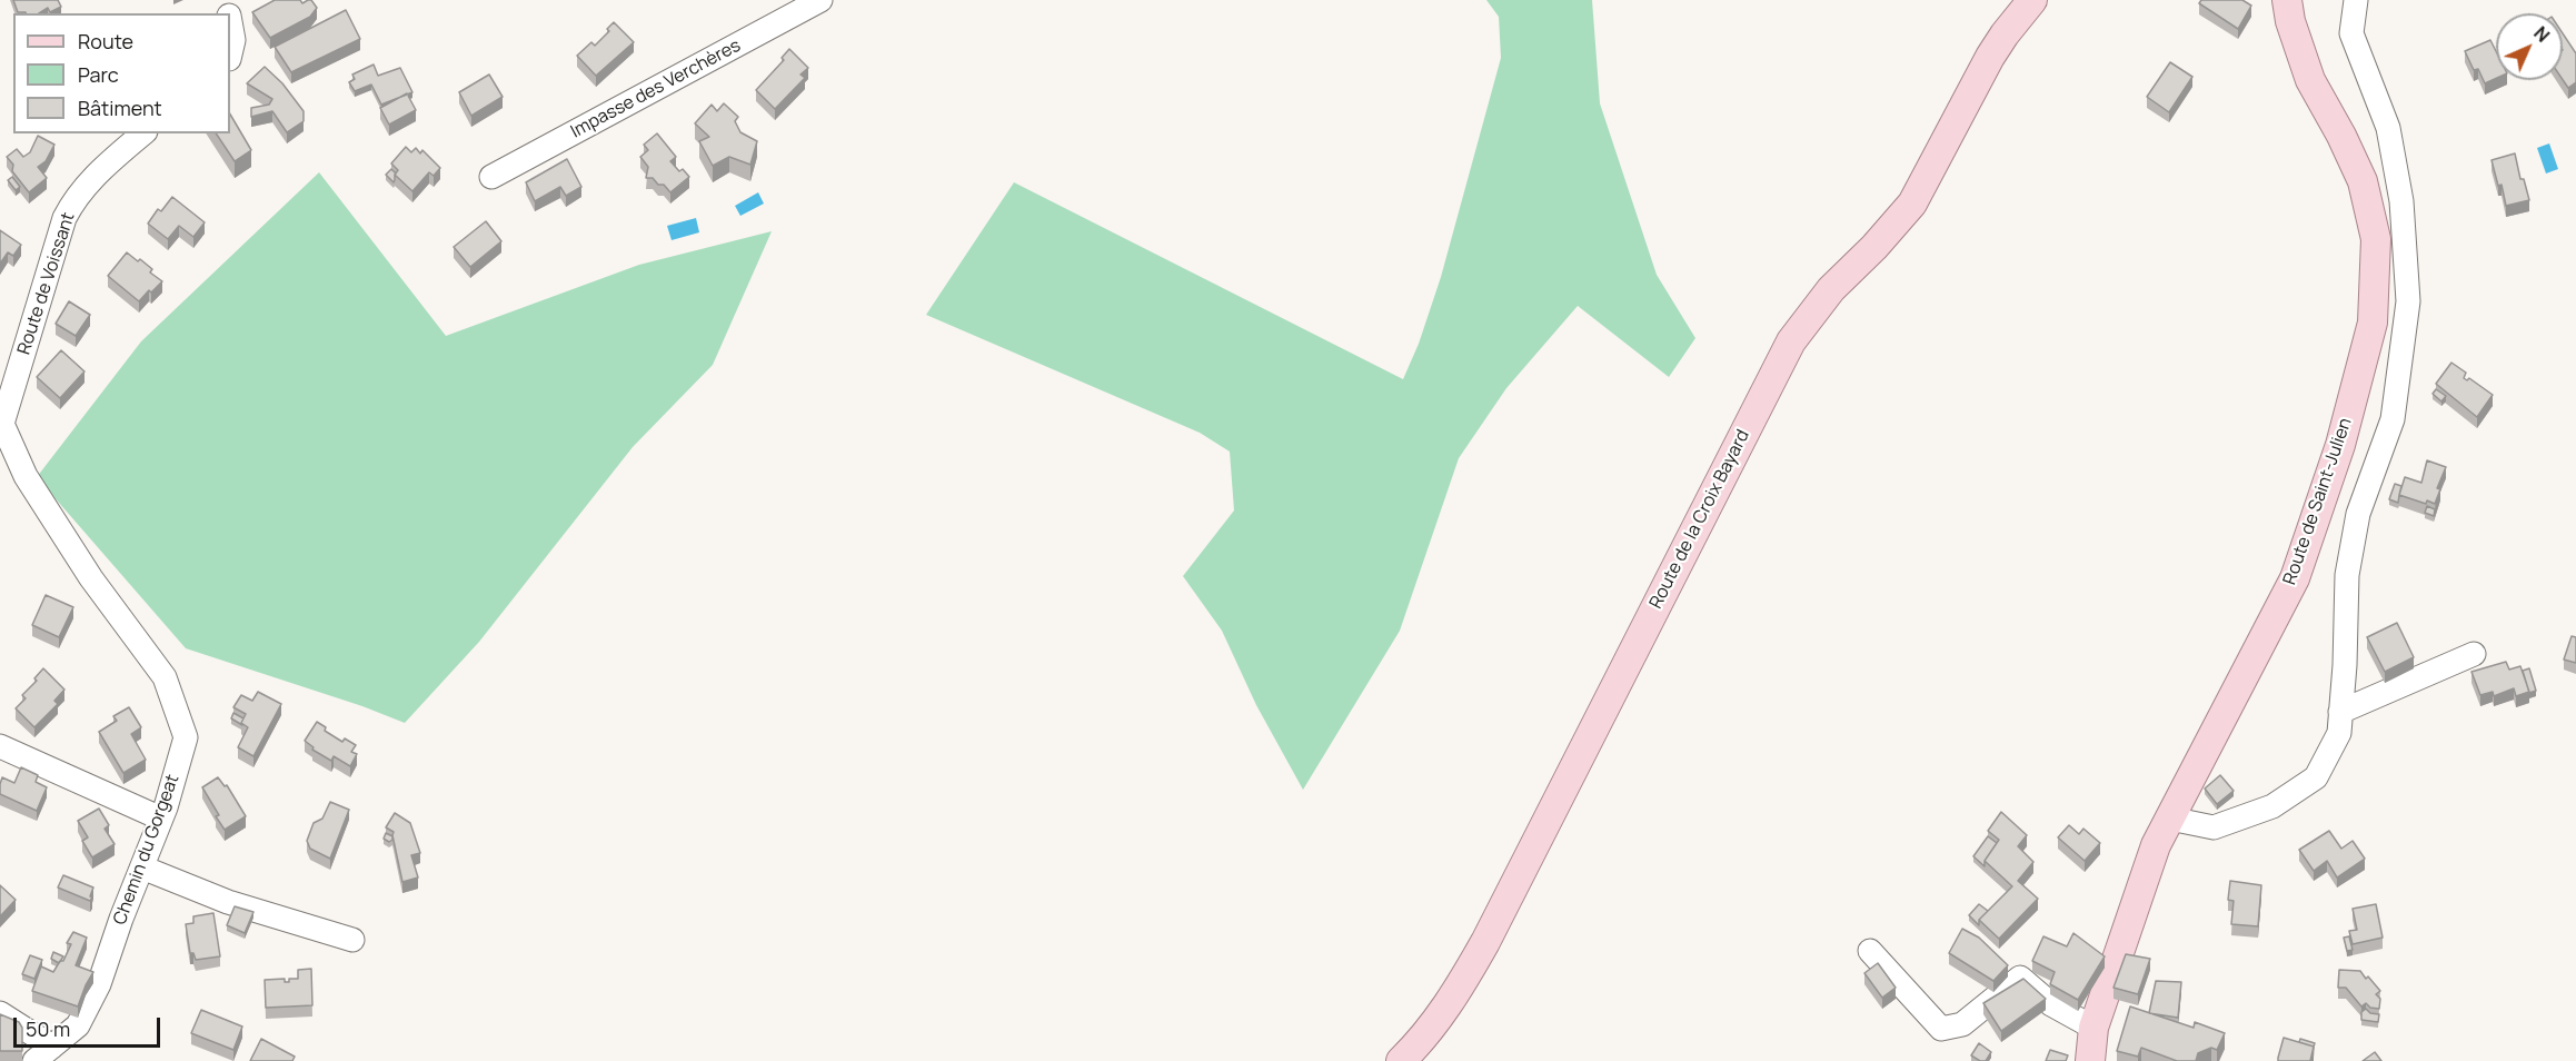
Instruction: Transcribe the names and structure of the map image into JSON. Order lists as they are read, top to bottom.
{
  "streets": {
    "main road": ["Route de Saint-Julien", "Route de la Croix Bayard"],
    "street": ["Impasse des Verchères", "Route de Voissant", "Chemin du Gorgeat"]
  },
  "crossings": [
    ["Route de Voissant", "Chemin du Gorgeat"]
  ],
  "legend": ["Route", "Parc", "Bâtiment"],
  "scale_bar": "50 m",
  "north": "top right"
}
